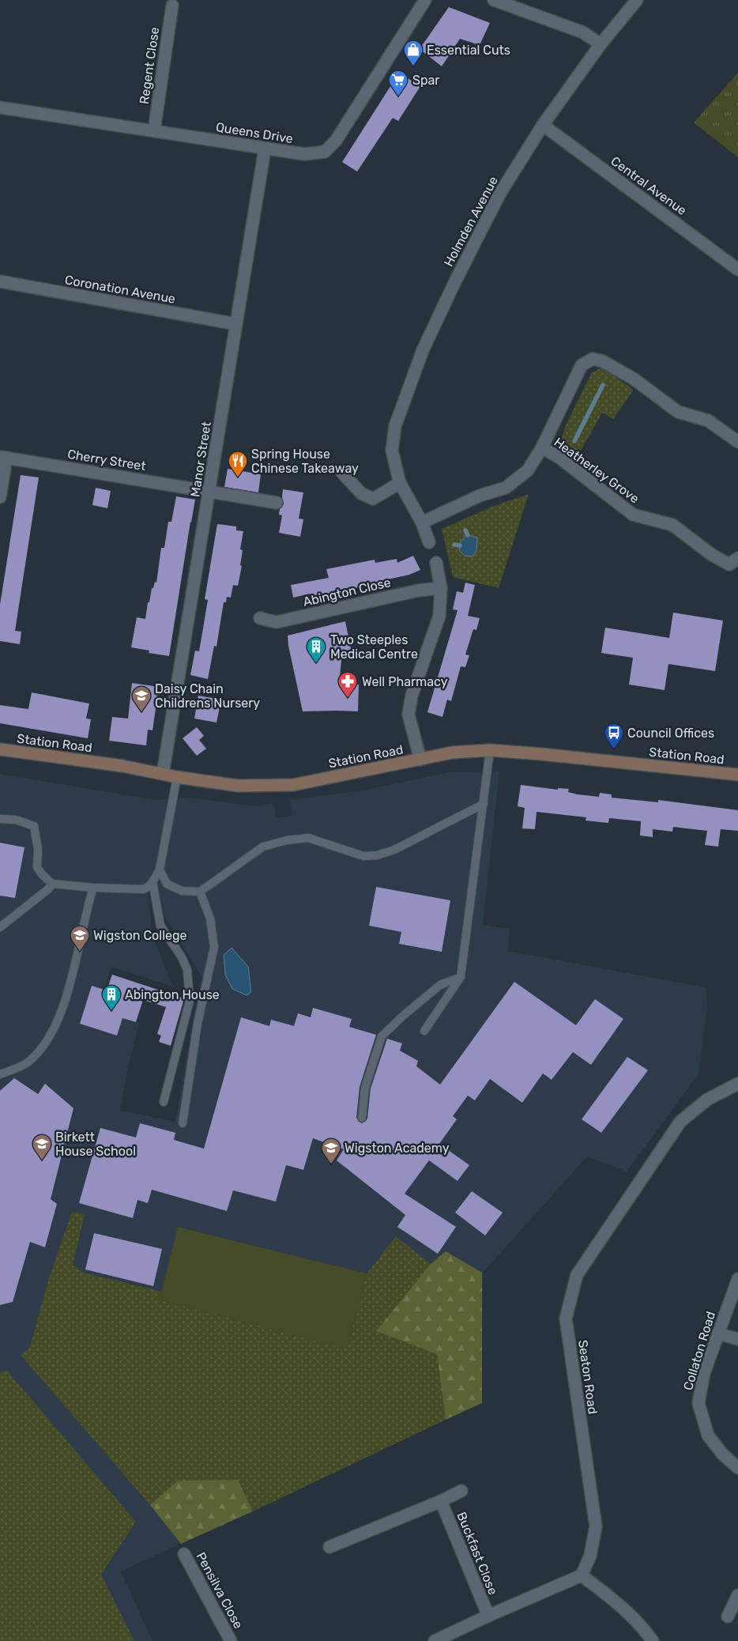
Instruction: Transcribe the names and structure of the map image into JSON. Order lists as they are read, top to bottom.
{
  "streets": {
    "main road": ["Station Road"],
    "street": [
      "Regent Close",
      "Queens Drive",
      "Central Avenue",
      "Holmden Avenue",
      "Coronation Avenue",
      "Manor Street",
      "Cherry Street",
      "Heatherley Grove",
      "Abington Close",
      "Collaton Road",
      "Seaton Road",
      "Buckfast Close",
      "Pensilva Close"
    ]
  },
  "crossings": [
    ["Regent Close", "Queens Drive"],
    ["Queens Drive", "Manor Street"],
    ["Central Avenue", "Holmden Avenue"],
    ["Holmden Avenue", "Heatherley Grove"],
    ["Coronation Avenue", "Manor Street"],
    ["Manor Street", "Cherry Street"],
    ["Manor Street", "Station Road"]
  ],
  "places": {
    "shop": ["Essential Cuts"],
    "supermarket": ["Spar"],
    "restaurant": ["Spring House Chinese Takeaway"],
    "building": ["Two Steeples Medical Centre", "Abington House"],
    "pharmacy": ["Well Pharmacy"],
    "school or university": [
      "Daisy Chain Childrens Nursery",
      "Wigston College",
      "Birkett House School",
      "Wigston Academy"
    ],
    "bus stop": ["Council Offices"]
  }
}
